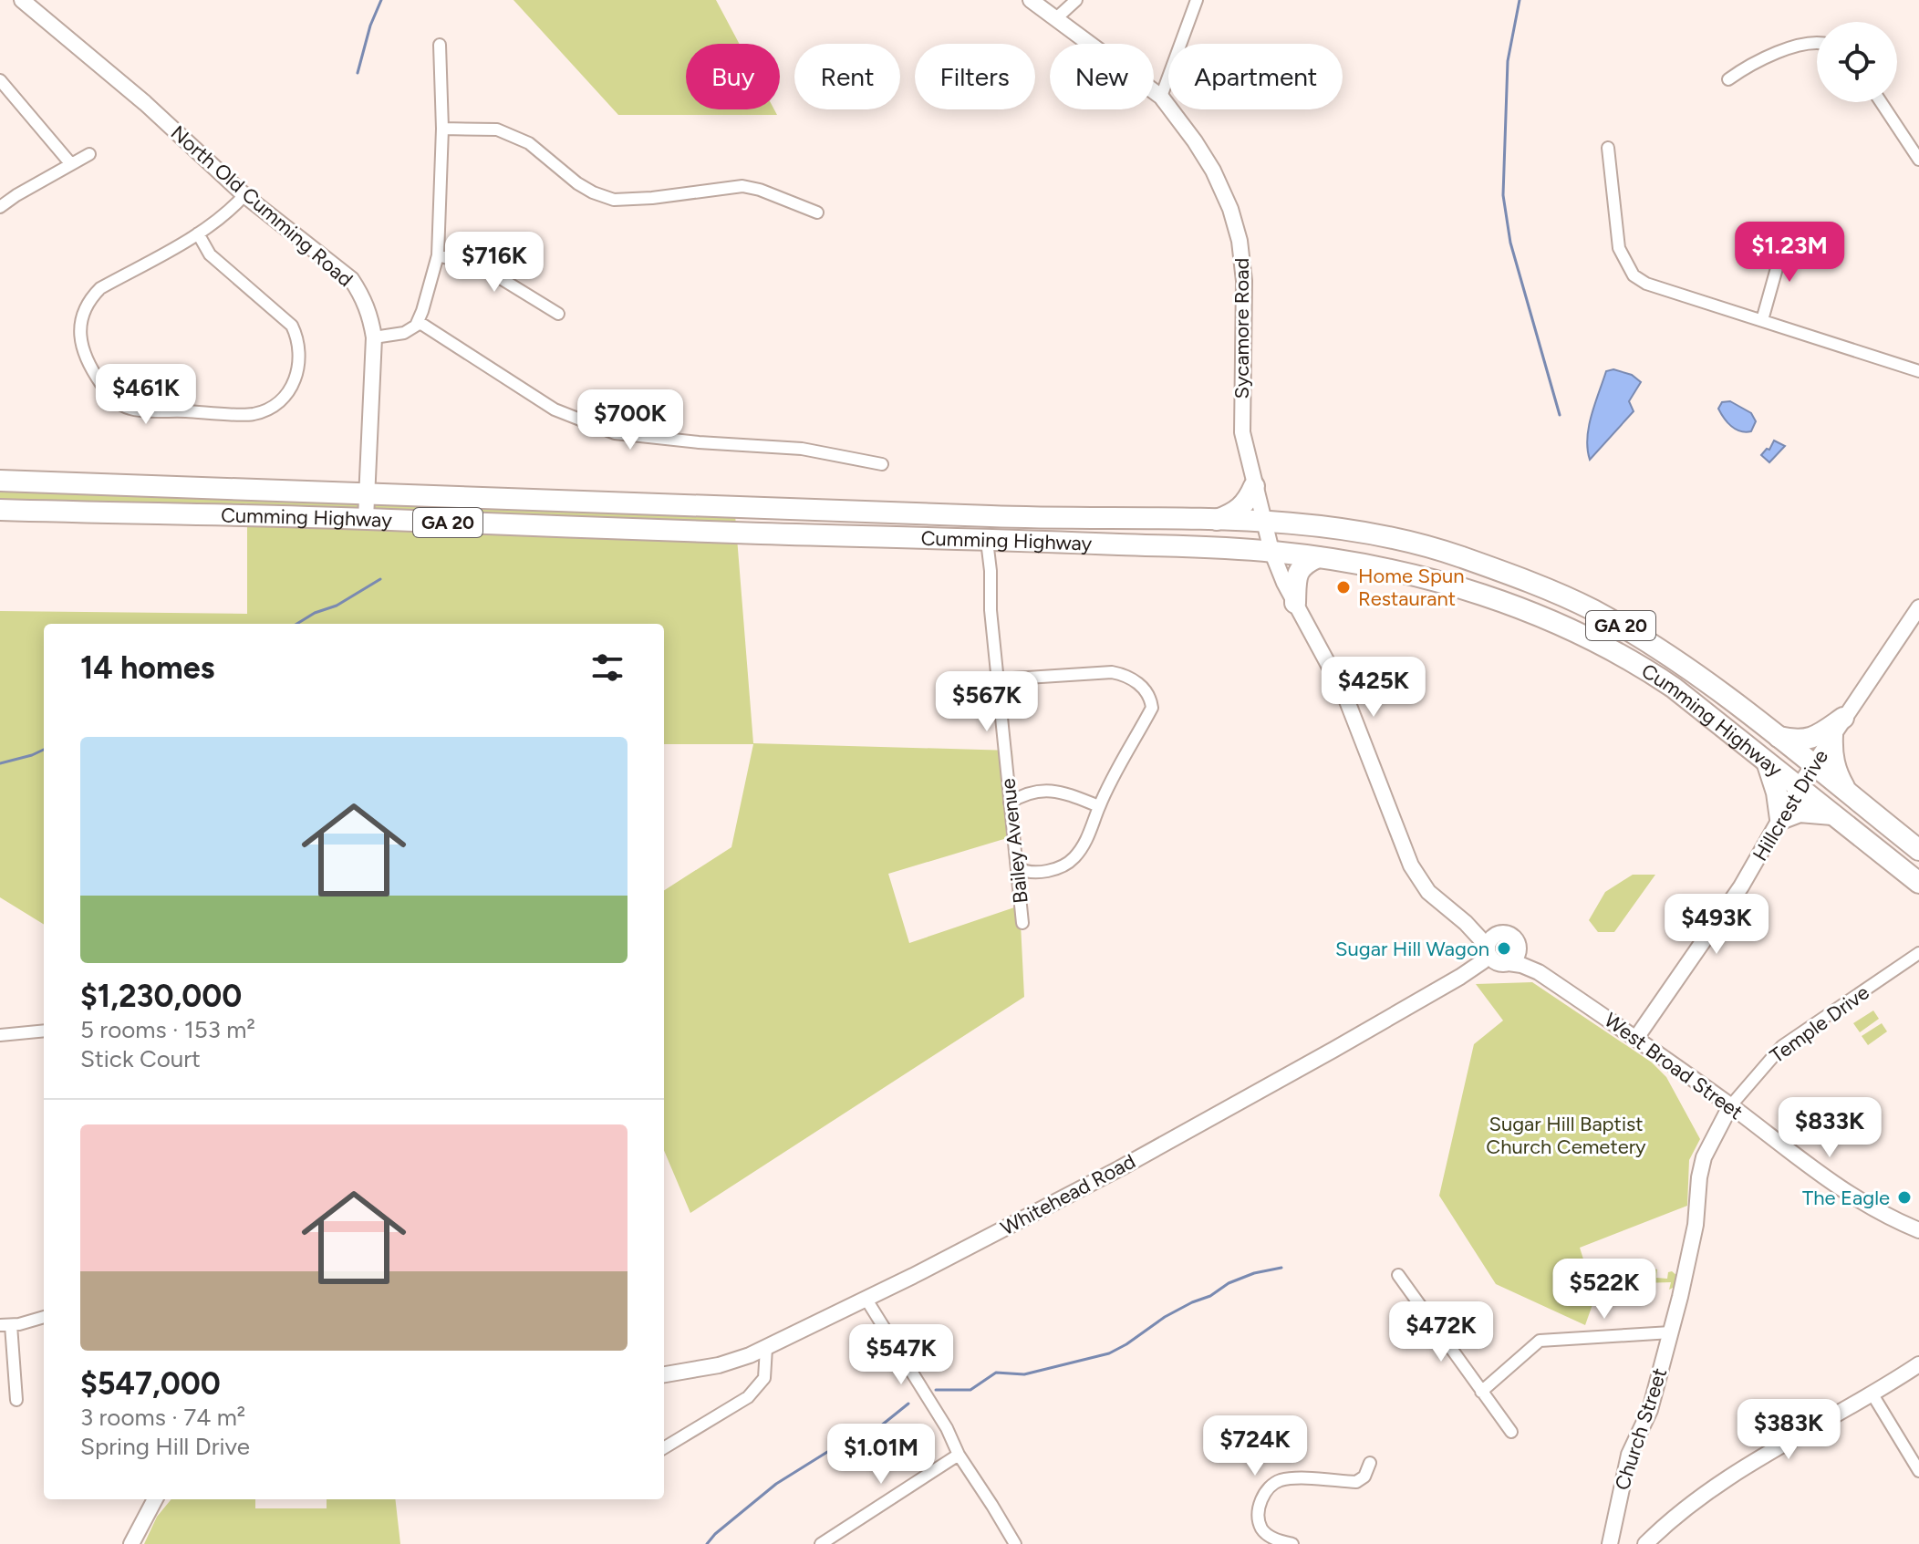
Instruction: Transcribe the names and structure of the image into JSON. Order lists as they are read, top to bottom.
{
  "streets": {
    "highway": ["Cumming Highway", "GA 20"],
    "street": [
      "North Old Cumming Road",
      "Sycamore Road",
      "Hillcrest Drive",
      "Bailey Avenue",
      "Temple Drive",
      "West Broad Street",
      "Whitehead Road",
      "Church Street"
    ]
  },
  "crossings": [
    ["North Old Cumming Road", "Cumming Highway"],
    ["Sycamore Road", "Cumming Highway"],
    ["Cumming Highway", "Hillcrest Drive"],
    ["Cumming Highway", "Bailey Avenue"],
    ["Hillcrest Drive", "West Broad Street"],
    ["Temple Drive", "West Broad Street"],
    ["Temple Drive", "Church Street"],
    ["West Broad Street", "Whitehead Road"],
    ["West Broad Street", "Church Street"]
  ],
  "parks": ["Sugar Hill Baptist Church Cemetery"],
  "places": ["Home Spun Restaurant", "Sugar Hill Wagon", "The Eagle"],
  "page": {
    "chip": [
      "Buy",
      "Rent",
      "Filters",
      "New",
      "Apartment"
    ],
    "price": [
      "$1.23M",
      "$716K",
      "$461K",
      "$700K",
      "$425K",
      "$567K",
      "$493K",
      "$833K",
      "$522K",
      "$472K",
      "$547K",
      "$383K",
      "$724K",
      "$1.01M"
    ],
    "heading": "14 homes",
    "list": [
      {
        "name": "$1,230,000",
        "note": "5 rooms · 153 m² · Stick Court"
      },
      {
        "name": "$547,000",
        "note": "3 rooms · 74 m² · Spring Hill Drive"
      }
    ]
  }
}
